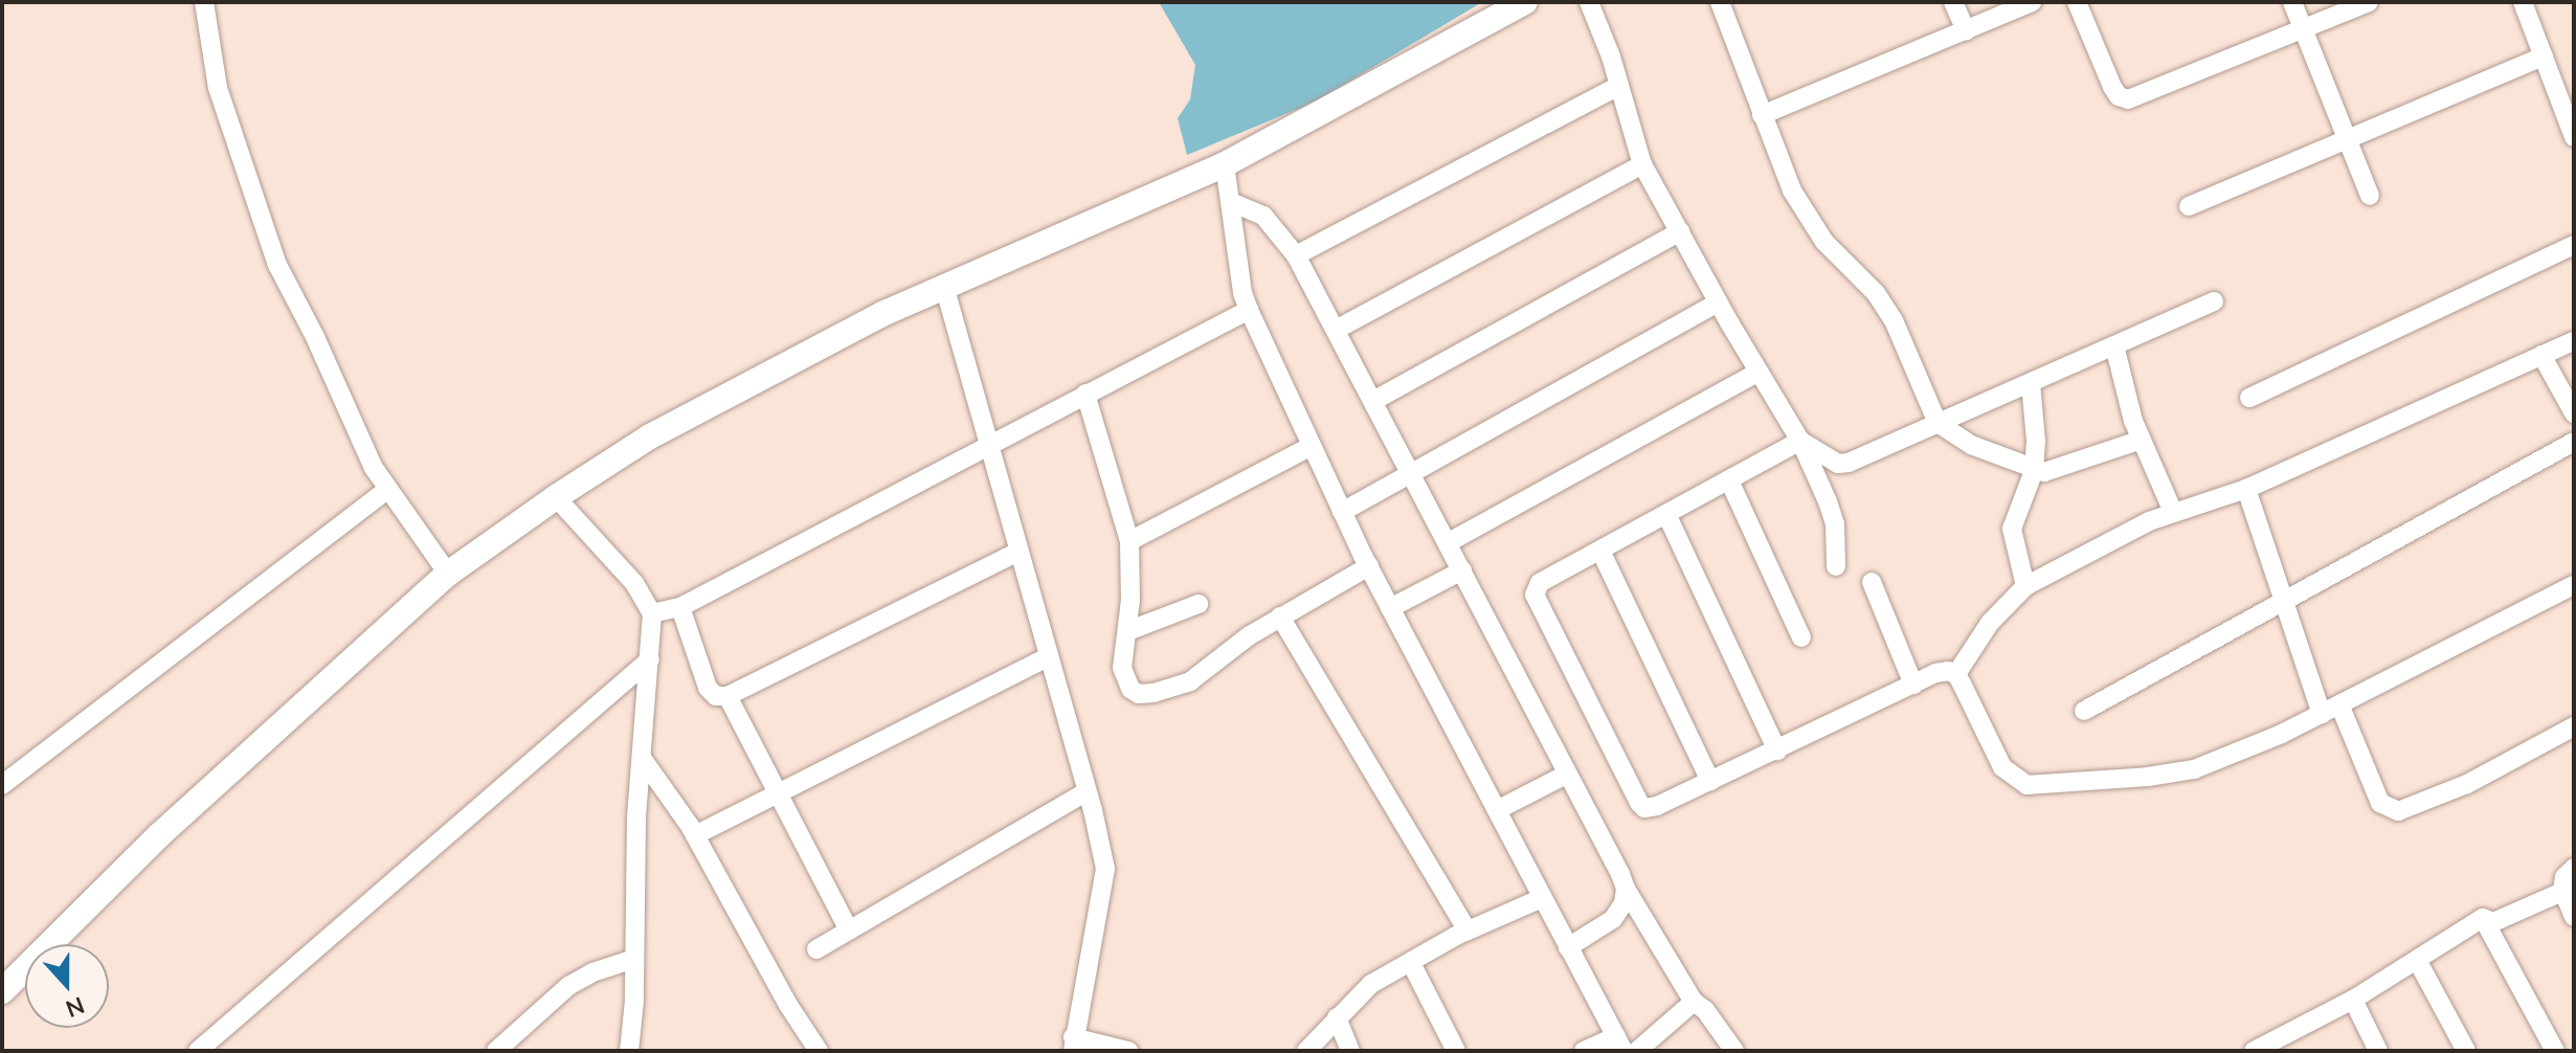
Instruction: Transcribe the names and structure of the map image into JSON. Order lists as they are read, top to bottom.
{
  "north": "bottom"
}
